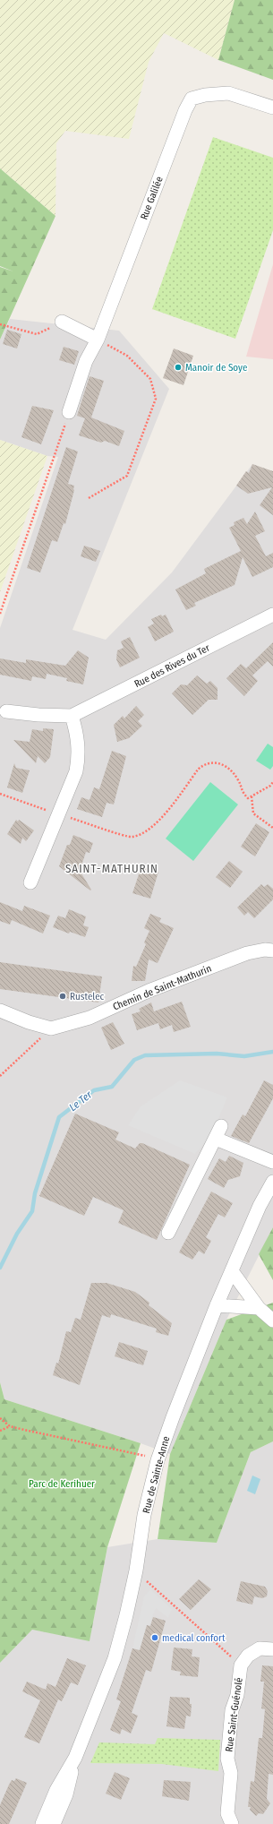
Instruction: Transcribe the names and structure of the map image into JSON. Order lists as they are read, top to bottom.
{
  "streets": {
    "street": [
      "Rue Galilée",
      "Rue des Rives du Ter",
      "Chemin de Saint-Mathurin",
      "Rue de Sainte-Anne",
      "Rue Saint-Guénolé"
    ]
  },
  "districts": ["SAINT-MATHURIN"],
  "water": ["Le Ter"],
  "parks": ["Parc de Kerihuer"],
  "places": ["Manoir de Soye", "Rustelec", "medical confort"]
}
